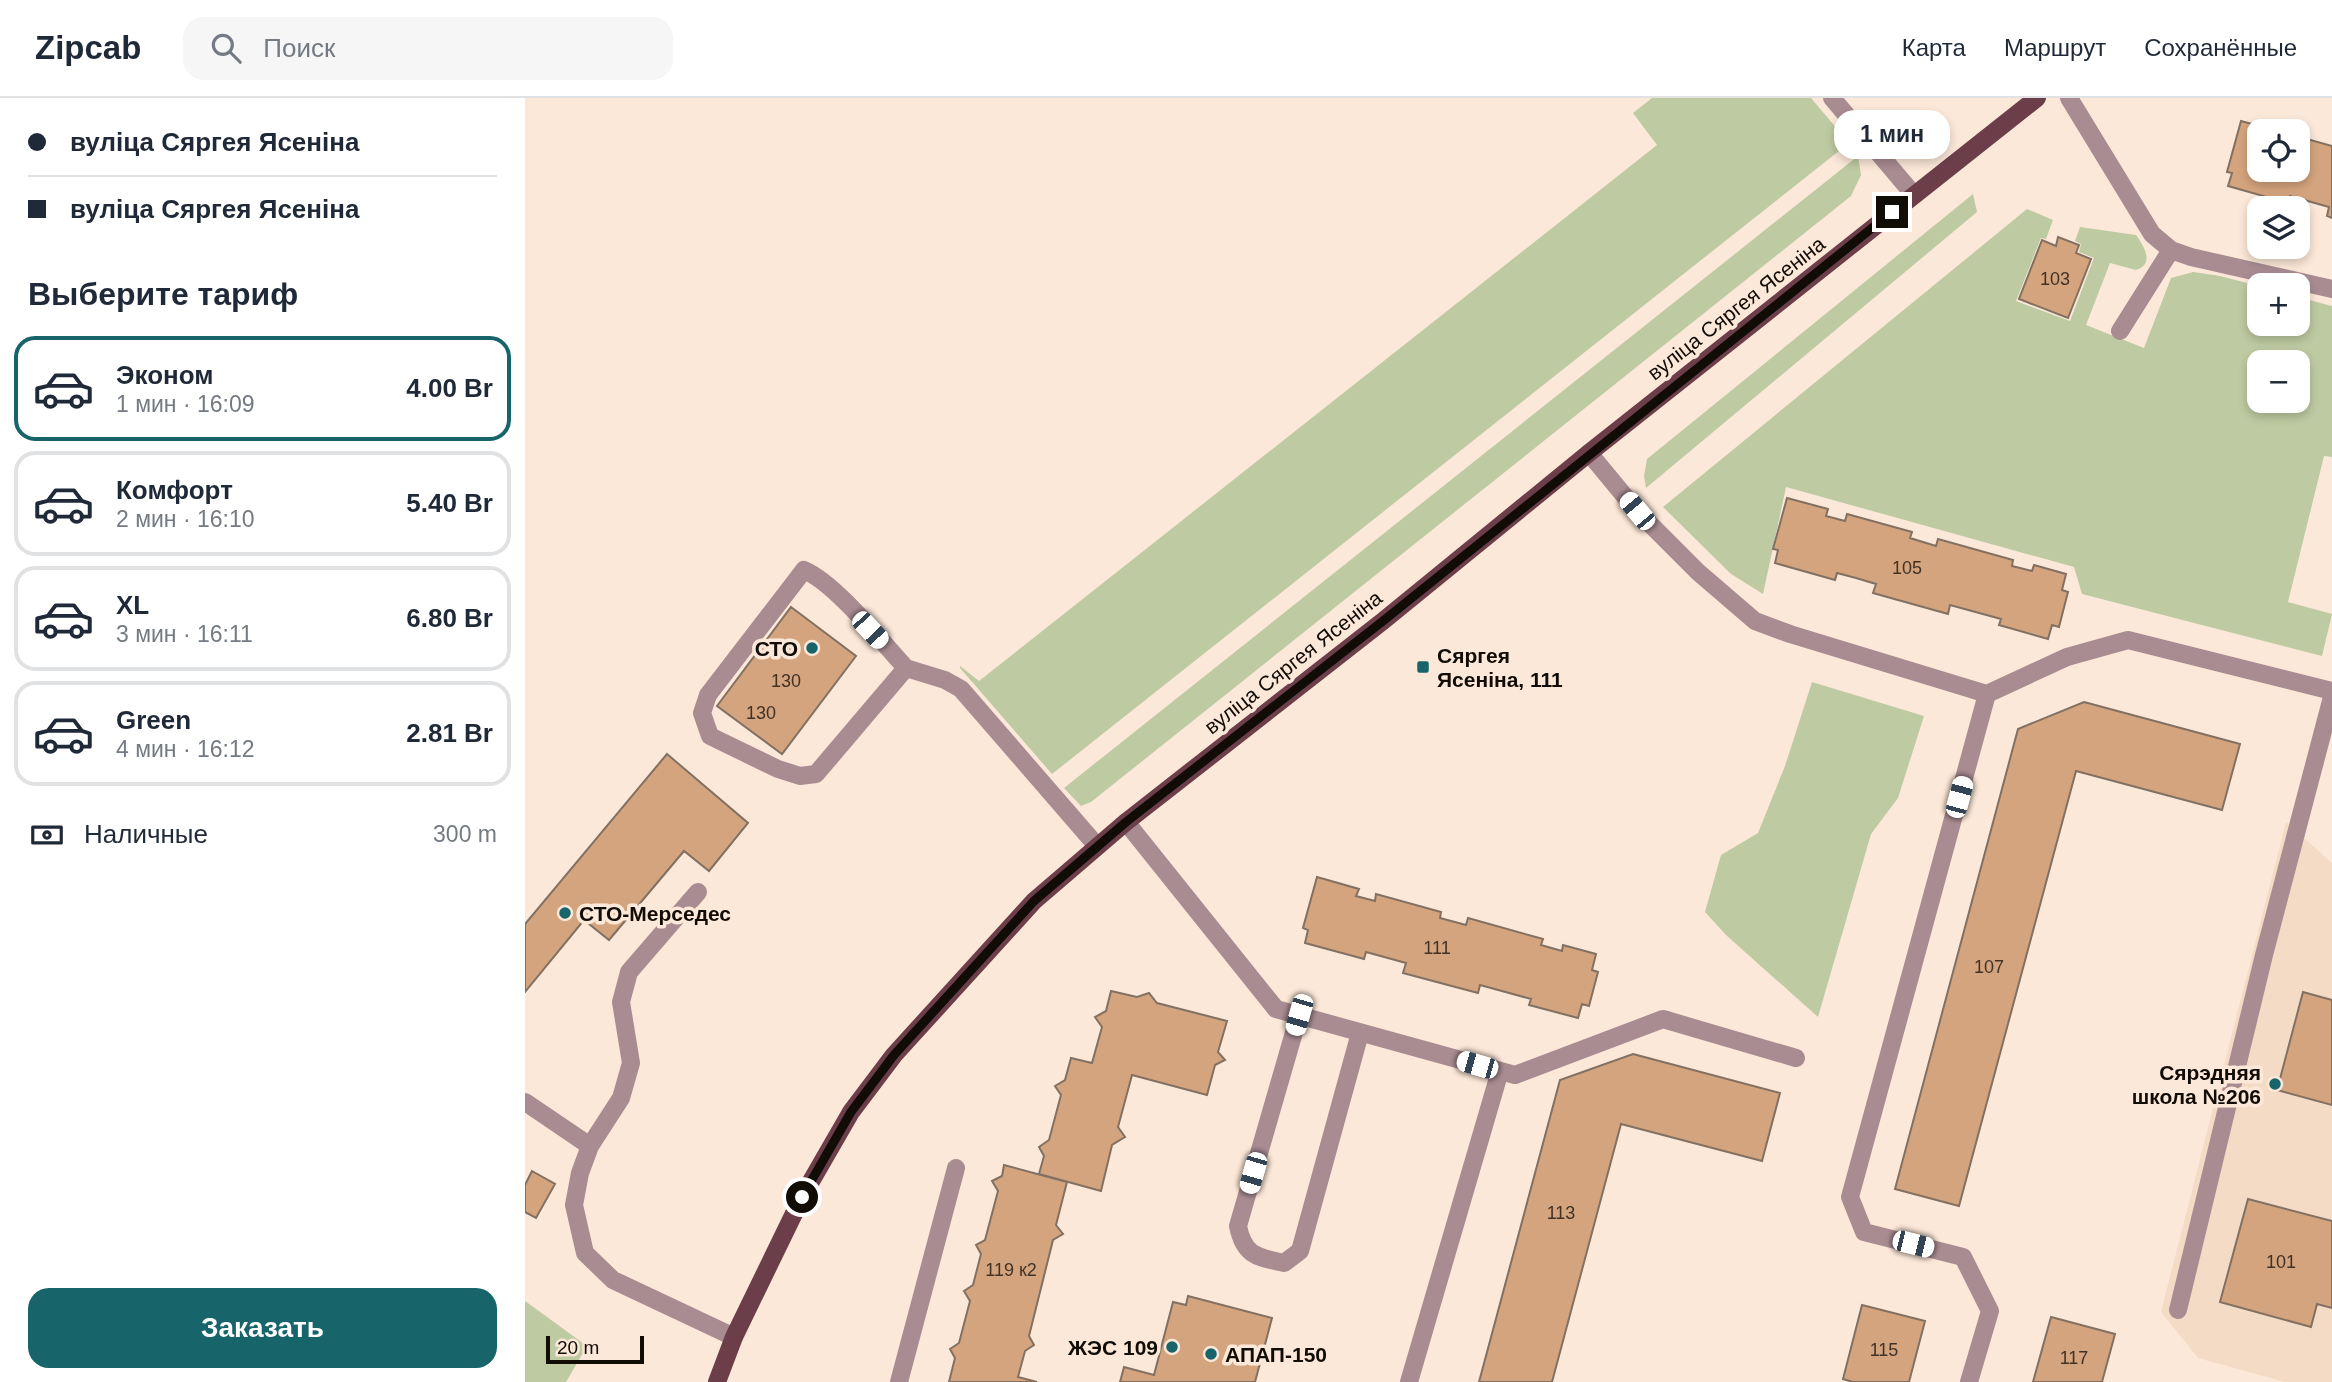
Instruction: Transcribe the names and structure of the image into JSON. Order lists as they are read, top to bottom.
{
  "streets": {
    "main road": ["вуліца Сяргея Ясеніна"]
  },
  "places": {
    "other": [
      "СТО",
      "СТО-Мерседес",
      "Сярэдняя школа №206",
      "ЖЭС 109",
      "АПАП-150"
    ],
    "transit": ["Сяргея Ясеніна, 111"]
  },
  "house_numbers": [
    "103",
    "105",
    "130",
    "130",
    "111",
    "107",
    "113",
    "101",
    "119 к2",
    "115",
    "117"
  ],
  "scale_bar": "20 m",
  "page": {
    "header": "Zipcab",
    "search": "Поиск",
    "nav": ["Карта", "Маршрут", "Сохранённые"],
    "banner": ["вуліца Сяргея Ясеніна", "вуліца Сяргея Ясеніна"],
    "bubble": "1 мин",
    "map_buttons": ["+", "−"],
    "heading": "Выберите тариф",
    "list": [
      {
        "name": "Эконом",
        "note": "1 мин · 16:09",
        "value": "4.00 Br"
      },
      {
        "name": "Комфорт",
        "note": "2 мин · 16:10",
        "value": "5.40 Br"
      },
      {
        "name": "XL",
        "note": "3 мин · 16:11",
        "value": "6.80 Br"
      },
      {
        "name": "Green",
        "note": "4 мин · 16:12",
        "value": "2.81 Br"
      }
    ],
    "pay": ["Наличные", "300 m"],
    "buttons": "Заказать",
    "scale": "20 m"
  }
}
